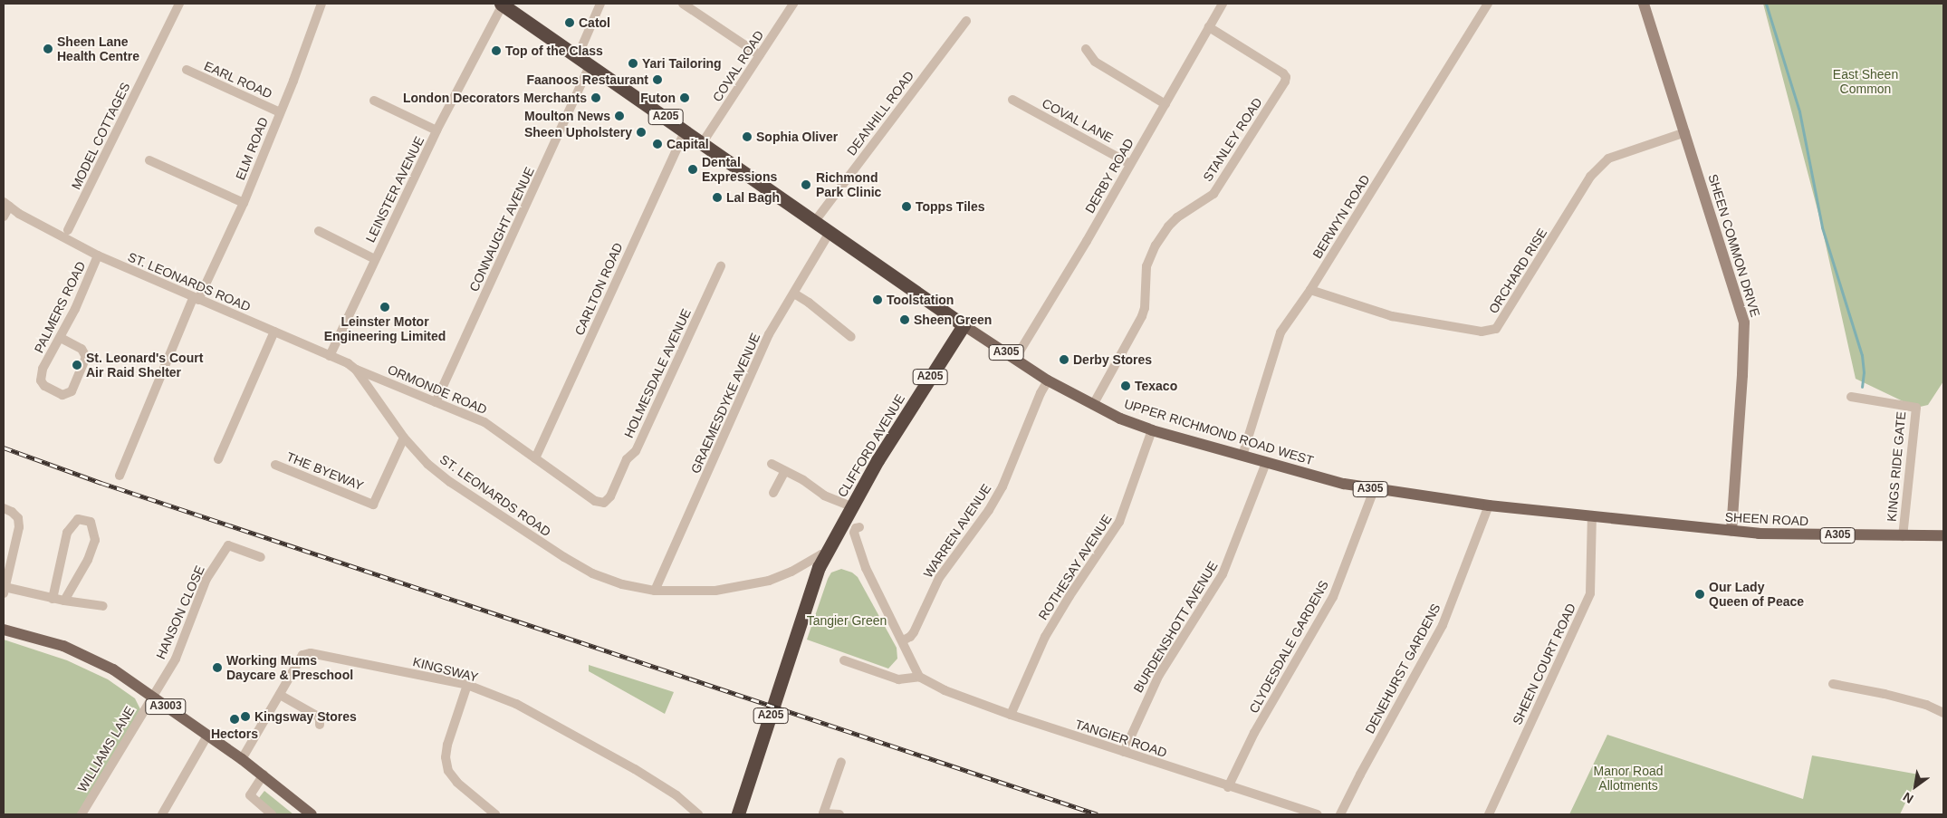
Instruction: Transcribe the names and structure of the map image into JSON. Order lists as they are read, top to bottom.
{
  "streets": {
    "highway": ["A205", "UPPER RICHMOND ROAD WEST", "CLIFFORD AVENUE"],
    "main road": ["A305", "SHEEN ROAD", "A3003"],
    "street": [
      "COVAL ROAD",
      "EARL ROAD",
      "DEANHILL ROAD",
      "COVAL LANE",
      "MODEL COTTAGES",
      "STANLEY ROAD",
      "ELM ROAD",
      "DERBY ROAD",
      "LEINSTER AVENUE",
      "BERWYN ROAD",
      "CONNAUGHT AVENUE",
      "SHEEN COMMON DRIVE",
      "ORCHARD RISE",
      "ST. LEONARDS ROAD",
      "CARLTON ROAD",
      "PALMERS ROAD",
      "HOLMESDALE AVENUE",
      "ORMONDE ROAD",
      "GRAEMESDYKE AVENUE",
      "KINGS RIDE GATE",
      "THE BYEWAY",
      "WARREN AVENUE",
      "ROTHESAY AVENUE",
      "HANSON CLOSE",
      "BURDENSHOTT AVENUE",
      "CLYDESDALE GARDENS",
      "SHEEN COURT ROAD",
      "DENEHURST GARDENS",
      "KINGSWAY",
      "TANGIER ROAD",
      "WILLIAMS LANE"
    ]
  },
  "crossings": [
    ["COVAL ROAD", "UPPER RICHMOND ROAD WEST"],
    ["EARL ROAD", "ELM ROAD"],
    ["DEANHILL ROAD", "UPPER RICHMOND ROAD WEST"],
    ["COVAL LANE", "DERBY ROAD"],
    ["STANLEY ROAD", "DERBY ROAD"],
    ["STANLEY ROAD", "UPPER RICHMOND ROAD WEST"],
    ["ELM ROAD", "ST. LEONARDS ROAD"],
    ["DERBY ROAD", "UPPER RICHMOND ROAD WEST"],
    ["LEINSTER AVENUE", "ST. LEONARDS ROAD"],
    ["LEINSTER AVENUE", "UPPER RICHMOND ROAD WEST"],
    ["BERWYN ROAD", "ORCHARD RISE"],
    ["BERWYN ROAD", "UPPER RICHMOND ROAD WEST"],
    ["CONNAUGHT AVENUE", "ORMONDE ROAD"],
    ["CONNAUGHT AVENUE", "UPPER RICHMOND ROAD WEST"],
    ["SHEEN COMMON DRIVE", "ORCHARD RISE"],
    ["SHEEN COMMON DRIVE", "SHEEN ROAD"],
    ["ST. LEONARDS ROAD", "PALMERS ROAD"],
    ["ST. LEONARDS ROAD", "ORMONDE ROAD"],
    ["ST. LEONARDS ROAD", "GRAEMESDYKE AVENUE"],
    ["ST. LEONARDS ROAD", "CLIFFORD AVENUE"],
    ["ST. LEONARDS ROAD", "THE BYEWAY"],
    ["CARLTON ROAD", "ORMONDE ROAD"],
    ["CARLTON ROAD", "UPPER RICHMOND ROAD WEST"],
    ["HOLMESDALE AVENUE", "ORMONDE ROAD"],
    ["GRAEMESDYKE AVENUE", "UPPER RICHMOND ROAD WEST"],
    ["UPPER RICHMOND ROAD WEST", "CLIFFORD AVENUE"],
    ["UPPER RICHMOND ROAD WEST", "SHEEN ROAD"],
    ["UPPER RICHMOND ROAD WEST", "WARREN AVENUE"],
    ["UPPER RICHMOND ROAD WEST", "ROTHESAY AVENUE"],
    ["UPPER RICHMOND ROAD WEST", "BURDENSHOTT AVENUE"],
    ["UPPER RICHMOND ROAD WEST", "CLYDESDALE GARDENS"],
    ["UPPER RICHMOND ROAD WEST", "SHEEN COURT ROAD"],
    ["UPPER RICHMOND ROAD WEST", "DENEHURST GARDENS"],
    ["KINGS RIDE GATE", "SHEEN ROAD"],
    ["ROTHESAY AVENUE", "TANGIER ROAD"],
    ["HANSON CLOSE", "A3003"],
    ["HANSON CLOSE", "WILLIAMS LANE"],
    ["BURDENSHOTT AVENUE", "TANGIER ROAD"],
    ["CLYDESDALE GARDENS", "TANGIER ROAD"],
    ["KINGSWAY", "A3003"],
    ["A3003", "WILLIAMS LANE"]
  ],
  "parks": ["East Sheen Common", "Tangier Green", "Manor Road Allotments"],
  "places": [
    "Catol",
    "Sheen Lane Health Centre",
    "Top of the Class",
    "Yari Tailoring",
    "Faanoos Restaurant",
    "London Decorators Merchants",
    "Futon",
    "Moulton News",
    "Sheen Upholstery",
    "Sophia Oliver",
    "Capital",
    "Dental Expressions",
    "Richmond Park Clinic",
    "Lal Bagh",
    "Topps Tiles",
    "Toolstation",
    "Leinster Motor Engineering Limited",
    "Sheen Green",
    "Derby Stores",
    "St. Leonard's Court Air Raid Shelter",
    "Texaco",
    "Our Lady Queen of Peace",
    "Working Mums Daycare & Preschool",
    "Kingsway Stores",
    "Hectors"
  ],
  "north": "bottom left"
}
